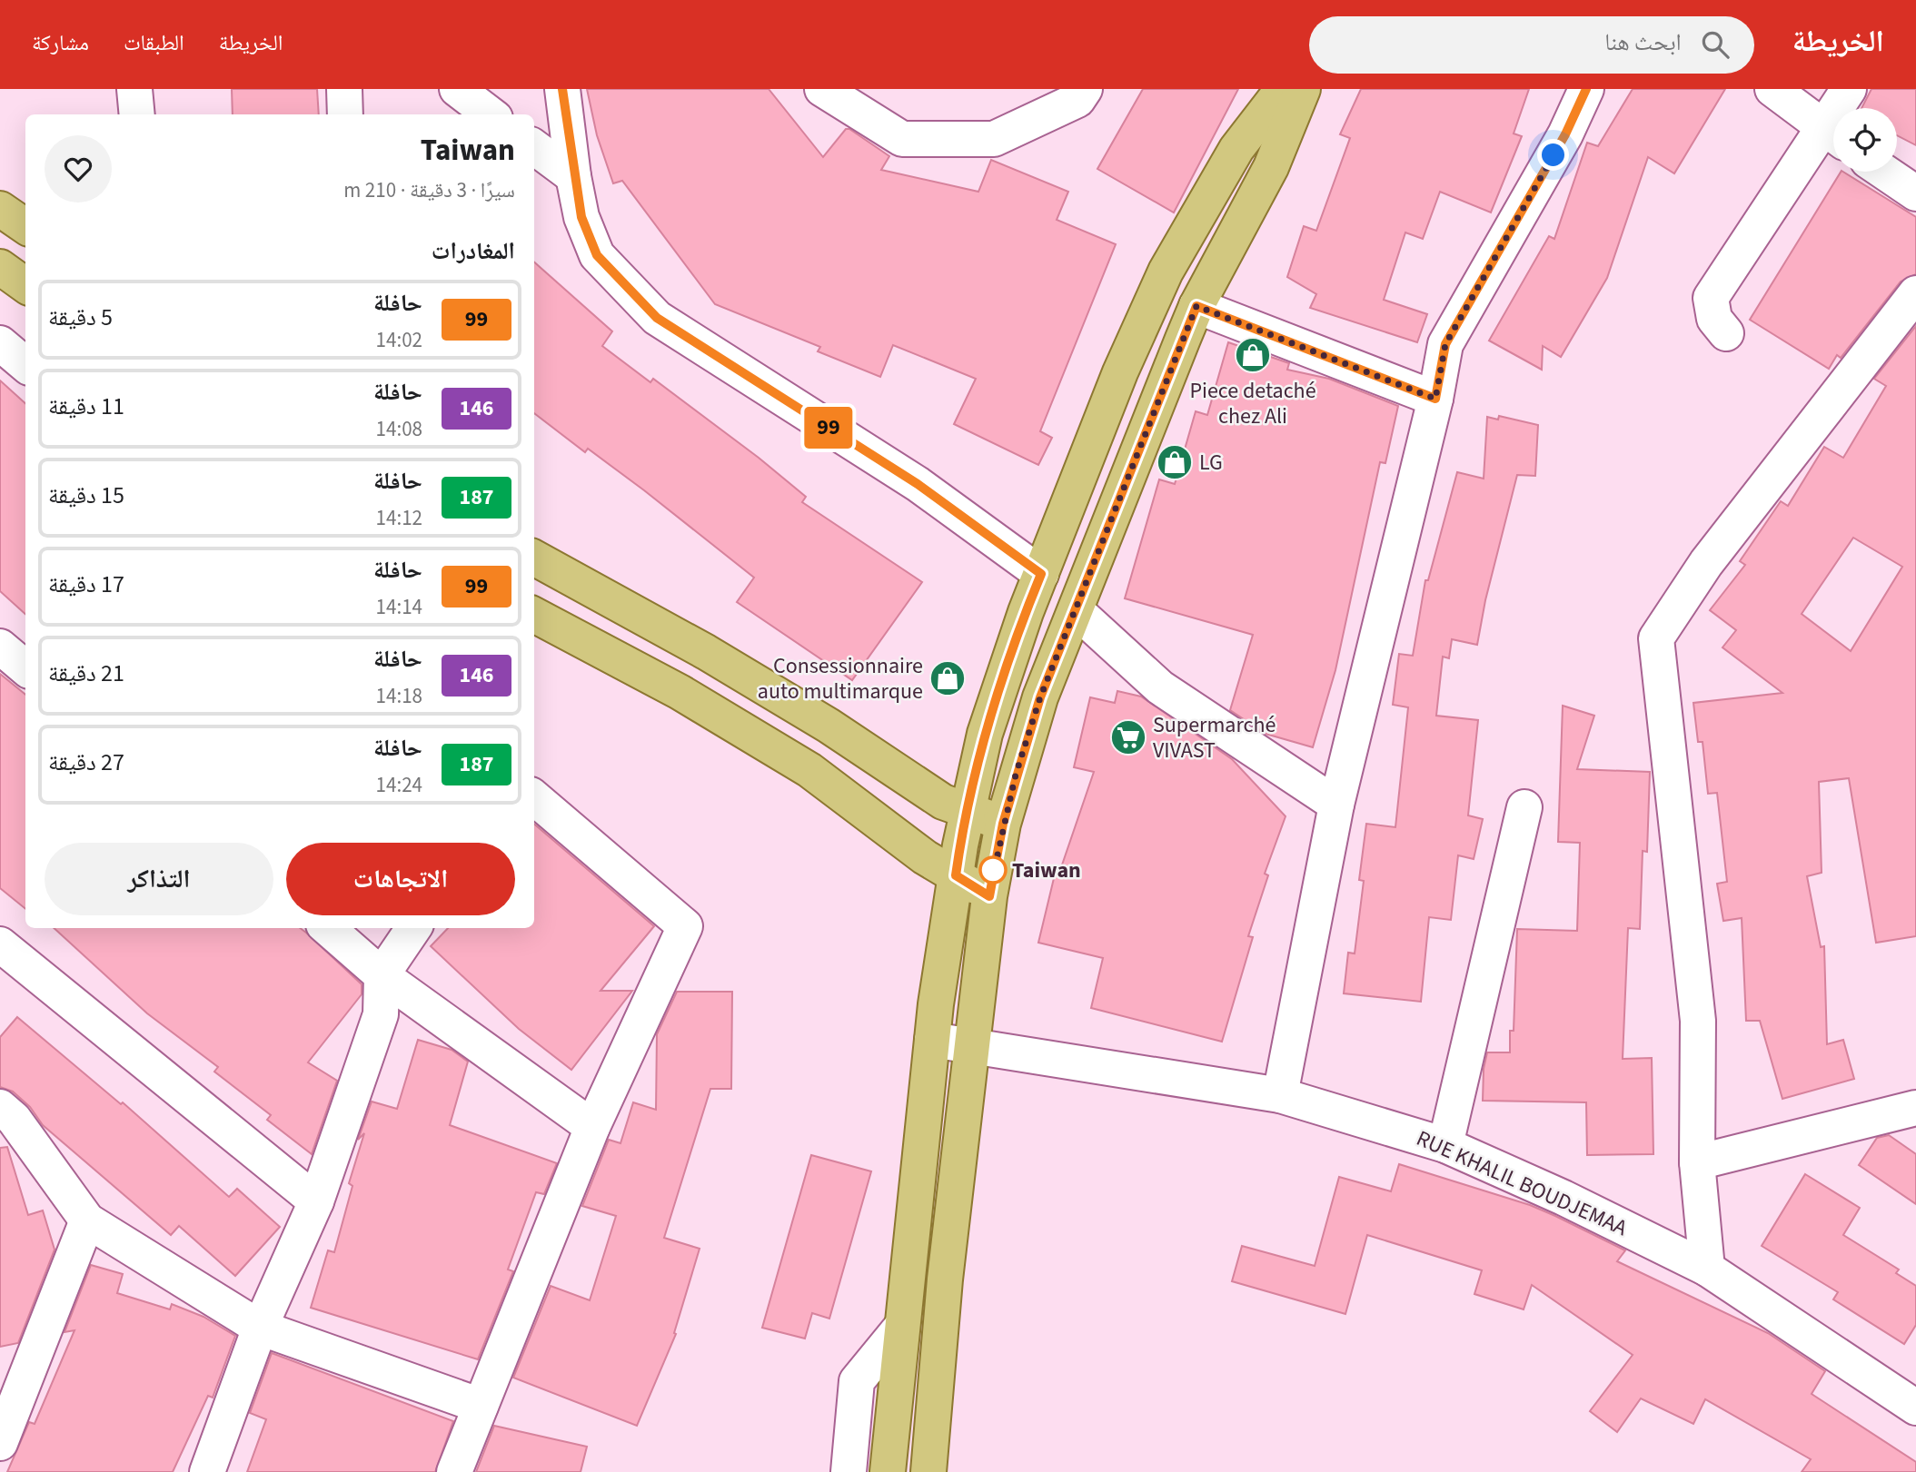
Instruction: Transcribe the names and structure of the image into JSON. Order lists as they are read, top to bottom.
{
  "streets": {
    "street": ["RUE KHALIL BOUDJEMAA"]
  },
  "places": {
    "shop": ["Piece detaché chez Ali", "LG", "Consessionnaire auto multimarque"],
    "supermarket": ["Supermarché VIVAST"],
    "other": ["Taiwan"]
  },
  "lines": ["bus line 99"],
  "page": {
    "header": "الخريطة",
    "search": "ابحث هنا",
    "nav": ["الخريطة", "الطبقات", "مشاركة"],
    "on_map": "99",
    "heading": [
      ["Taiwan", "سيرًا · 3 دقيقة · 210 m"],
      "المغادرات"
    ],
    "list": [
      {
        "mark": "99",
        "name": "حافلة",
        "note": "14:02",
        "value": "5 دقيقة"
      },
      {
        "mark": "146",
        "name": "حافلة",
        "note": "14:08",
        "value": "11 دقيقة"
      },
      {
        "mark": "187",
        "name": "حافلة",
        "note": "14:12",
        "value": "15 دقيقة"
      },
      {
        "mark": "99",
        "name": "حافلة",
        "note": "14:14",
        "value": "17 دقيقة"
      },
      {
        "mark": "146",
        "name": "حافلة",
        "note": "14:18",
        "value": "21 دقيقة"
      },
      {
        "mark": "187",
        "name": "حافلة",
        "note": "14:24",
        "value": "27 دقيقة"
      }
    ],
    "buttons": ["الاتجاهات", "التذاكر"]
  }
}
